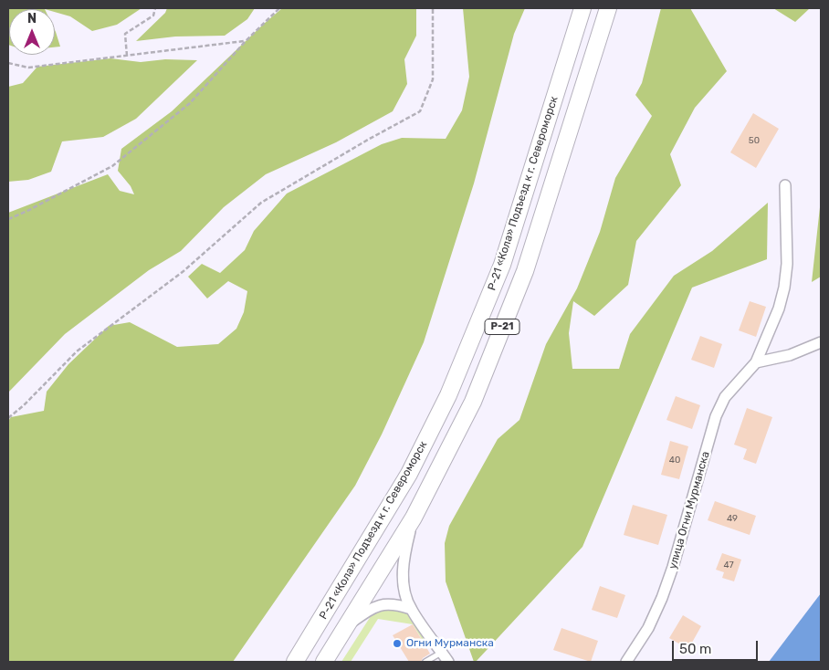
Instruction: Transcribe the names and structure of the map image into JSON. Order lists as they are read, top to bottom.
{
  "streets": {
    "main road": ["Р-21 «Кола» Подъезд к г. Североморск", "Р-21"],
    "street": ["улица Огни Мурманска"]
  },
  "places": ["Огни Мурманска"],
  "house_numbers": [
    "50",
    "40",
    "49",
    "47"
  ],
  "scale_bar": "50 m",
  "north": "top"
}
